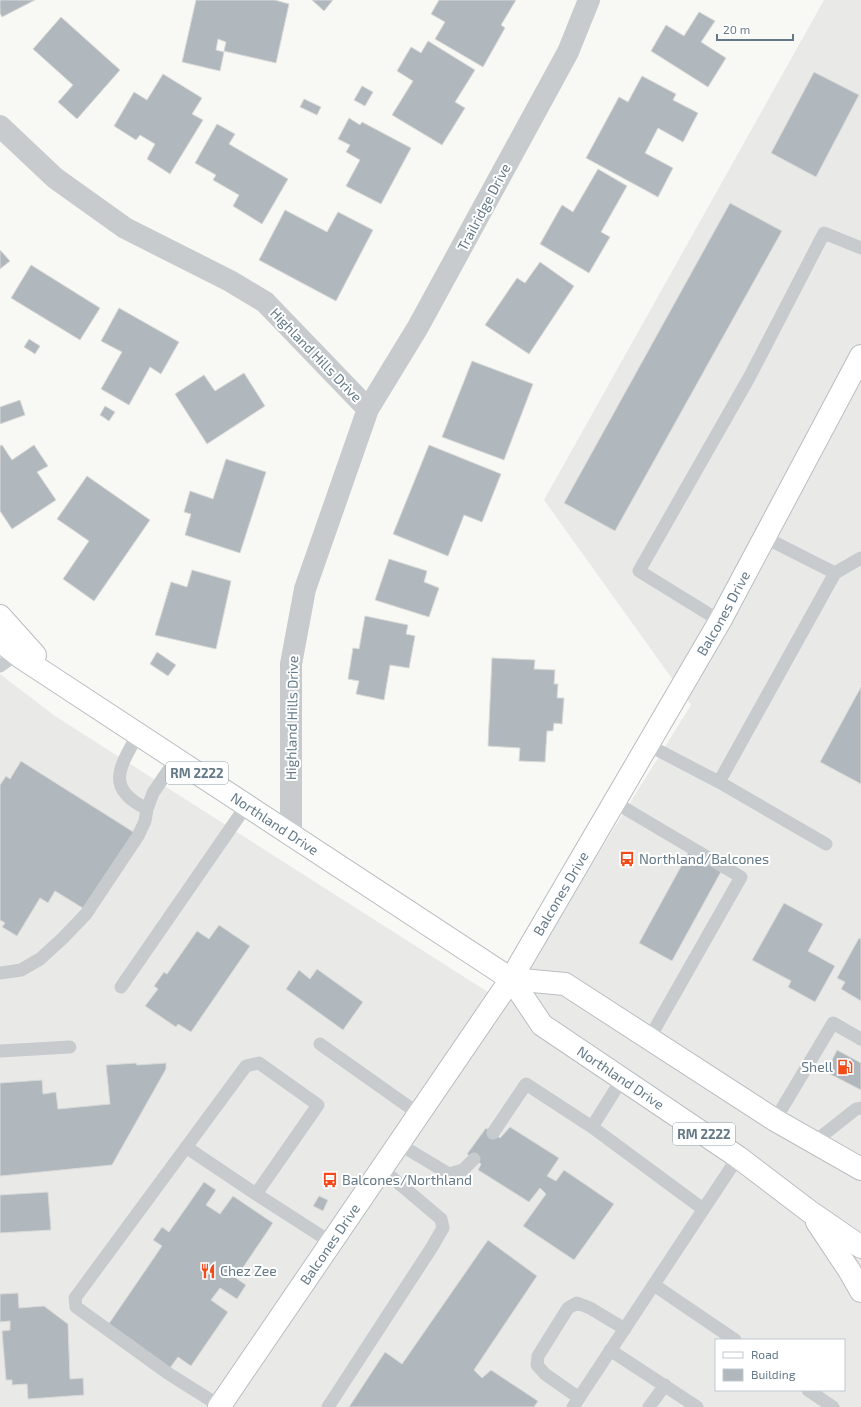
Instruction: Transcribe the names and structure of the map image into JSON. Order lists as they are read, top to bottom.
{
  "streets": {
    "main road": ["Balcones Drive", "RM 2222", "Northland Drive"],
    "street": ["Trailridge Drive", "Highland Hills Drive"]
  },
  "crossings": [
    ["Trailridge Drive", "Highland Hills Drive"],
    ["Highland Hills Drive", "Northland Drive"],
    ["Balcones Drive", "Northland Drive"],
    ["RM 2222", "Northland Drive"]
  ],
  "places": {
    "bus stop": ["Northland/Balcones", "Balcones/Northland"],
    "fuel station": ["Shell"],
    "restaurant": ["Chez Zee"]
  },
  "legend": ["Road", "Building"],
  "scale_bar": "20 m"
}
